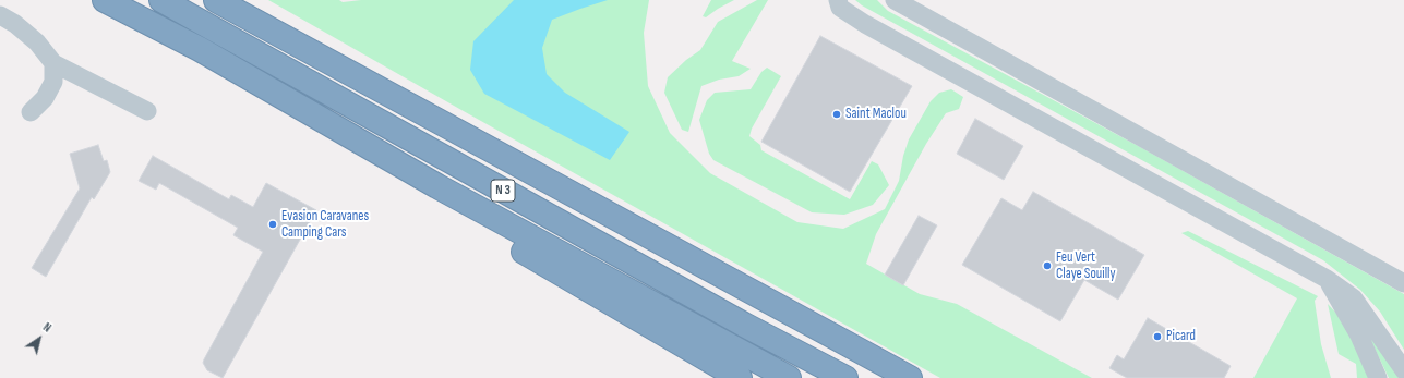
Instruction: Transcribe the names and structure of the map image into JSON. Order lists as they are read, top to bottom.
{
  "streets": {
    "highway": ["N 3"]
  },
  "places": [
    "Saint Maclou",
    "Evasion Caravanes Camping Cars",
    "Feu Vert Claye Souilly",
    "Picard"
  ],
  "north": "top right"
}
